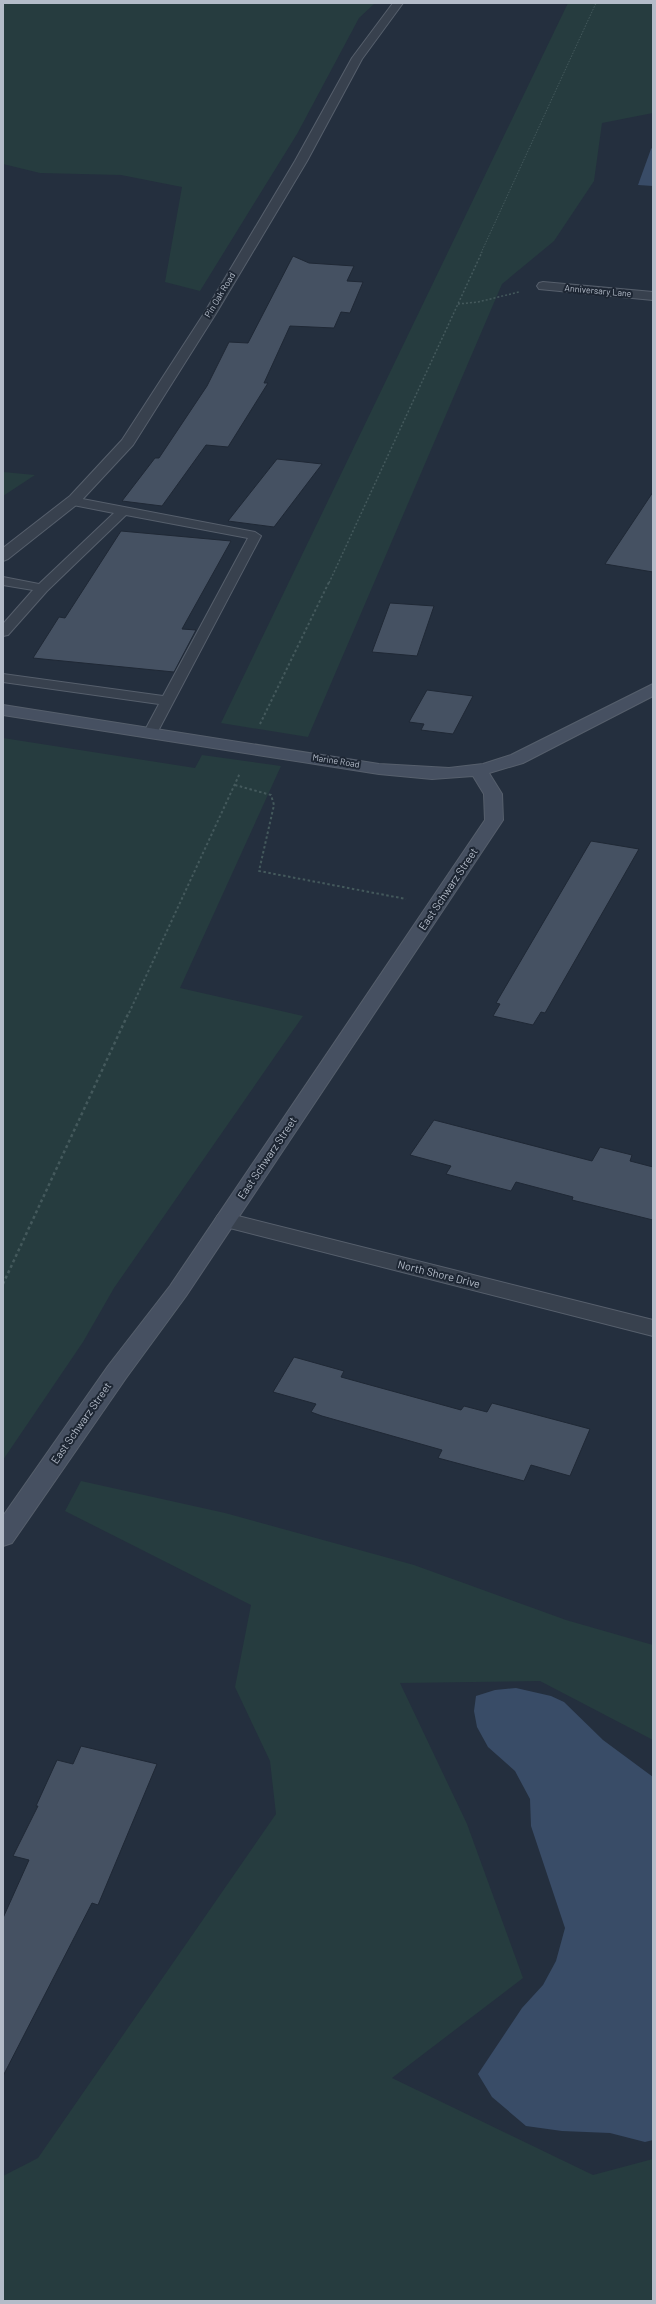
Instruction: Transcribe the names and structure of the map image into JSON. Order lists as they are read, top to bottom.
{
  "streets": {
    "street": [
      "Anniversary Lane",
      "Pin Oak Road",
      "Marine Road",
      "East Schwarz Street",
      "North Shore Drive"
    ]
  },
  "crossings": [
    ["Marine Road", "East Schwarz Street"],
    ["East Schwarz Street", "North Shore Drive"]
  ]
}
